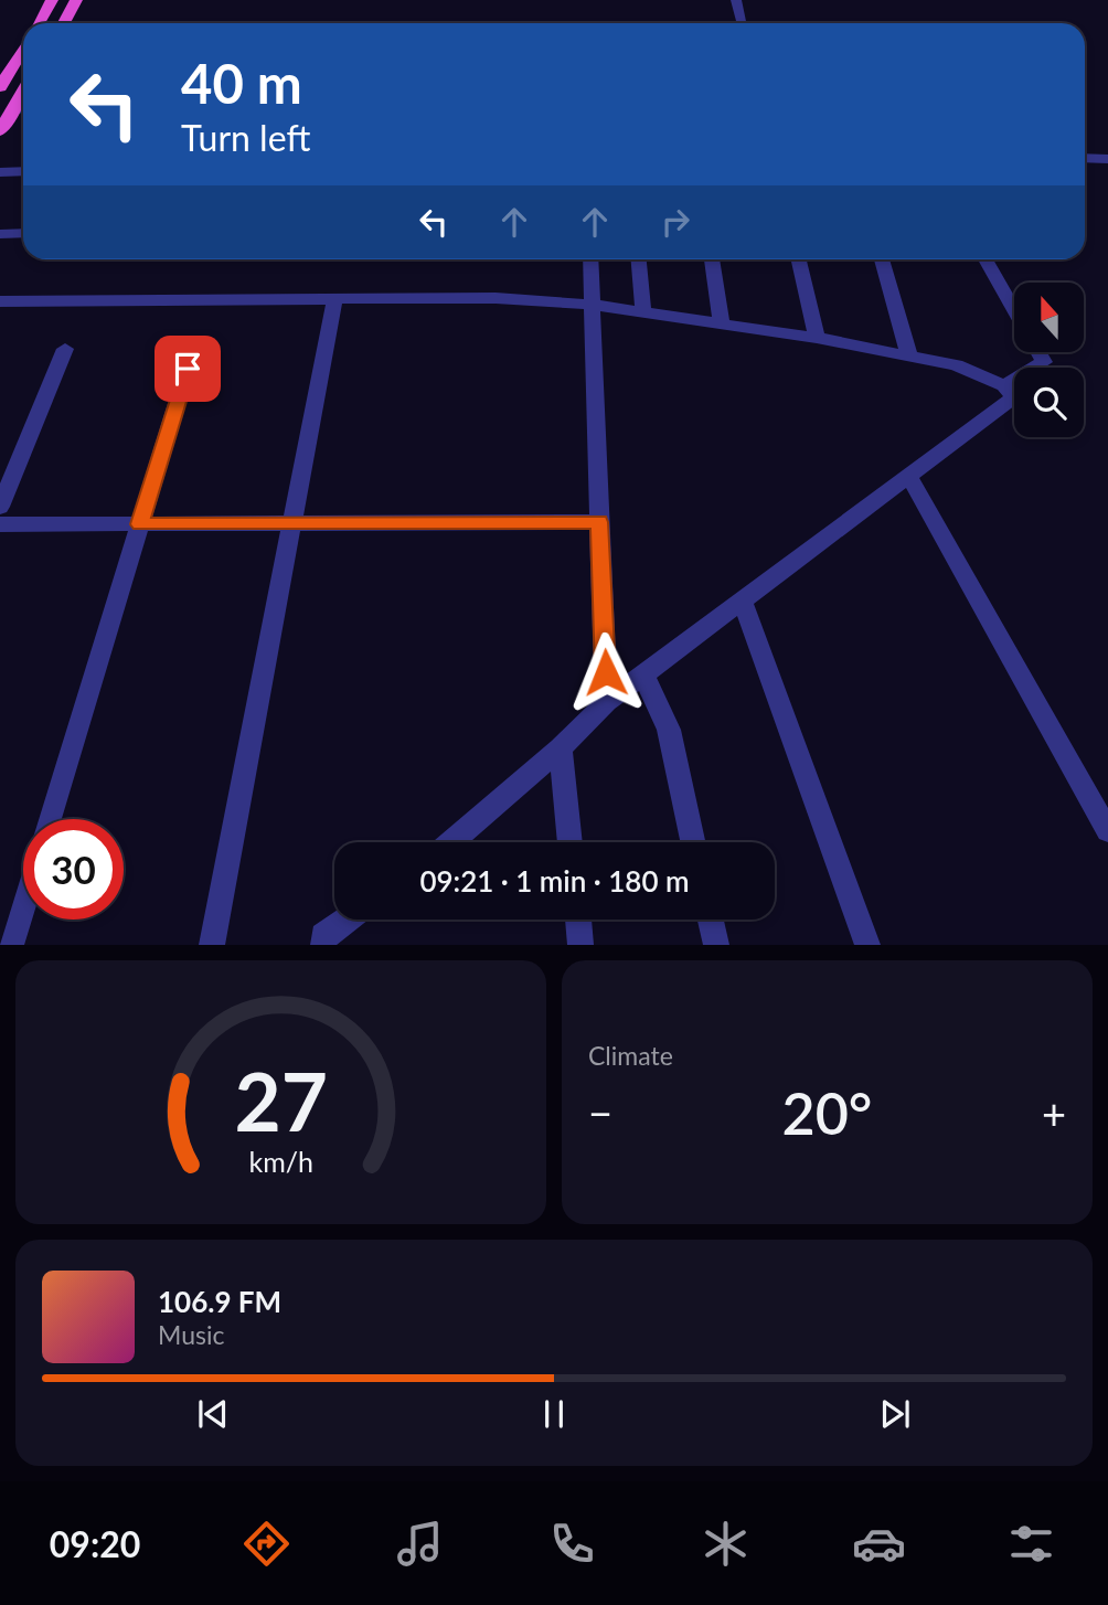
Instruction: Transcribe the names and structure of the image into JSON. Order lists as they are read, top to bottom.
{
  "north": "top",
  "page": {
    "turn": ["40 m", "Turn left"],
    "limit": "30",
    "trip": "09:21 · 1 min · 180 m",
    "tile": "Climate",
    "heat": ["−", "20°", "+"],
    "song": ["106.9 FM", "Music"],
    "tabs": "09:20",
    "gauge": ["27", "km/h"]
  }
}
